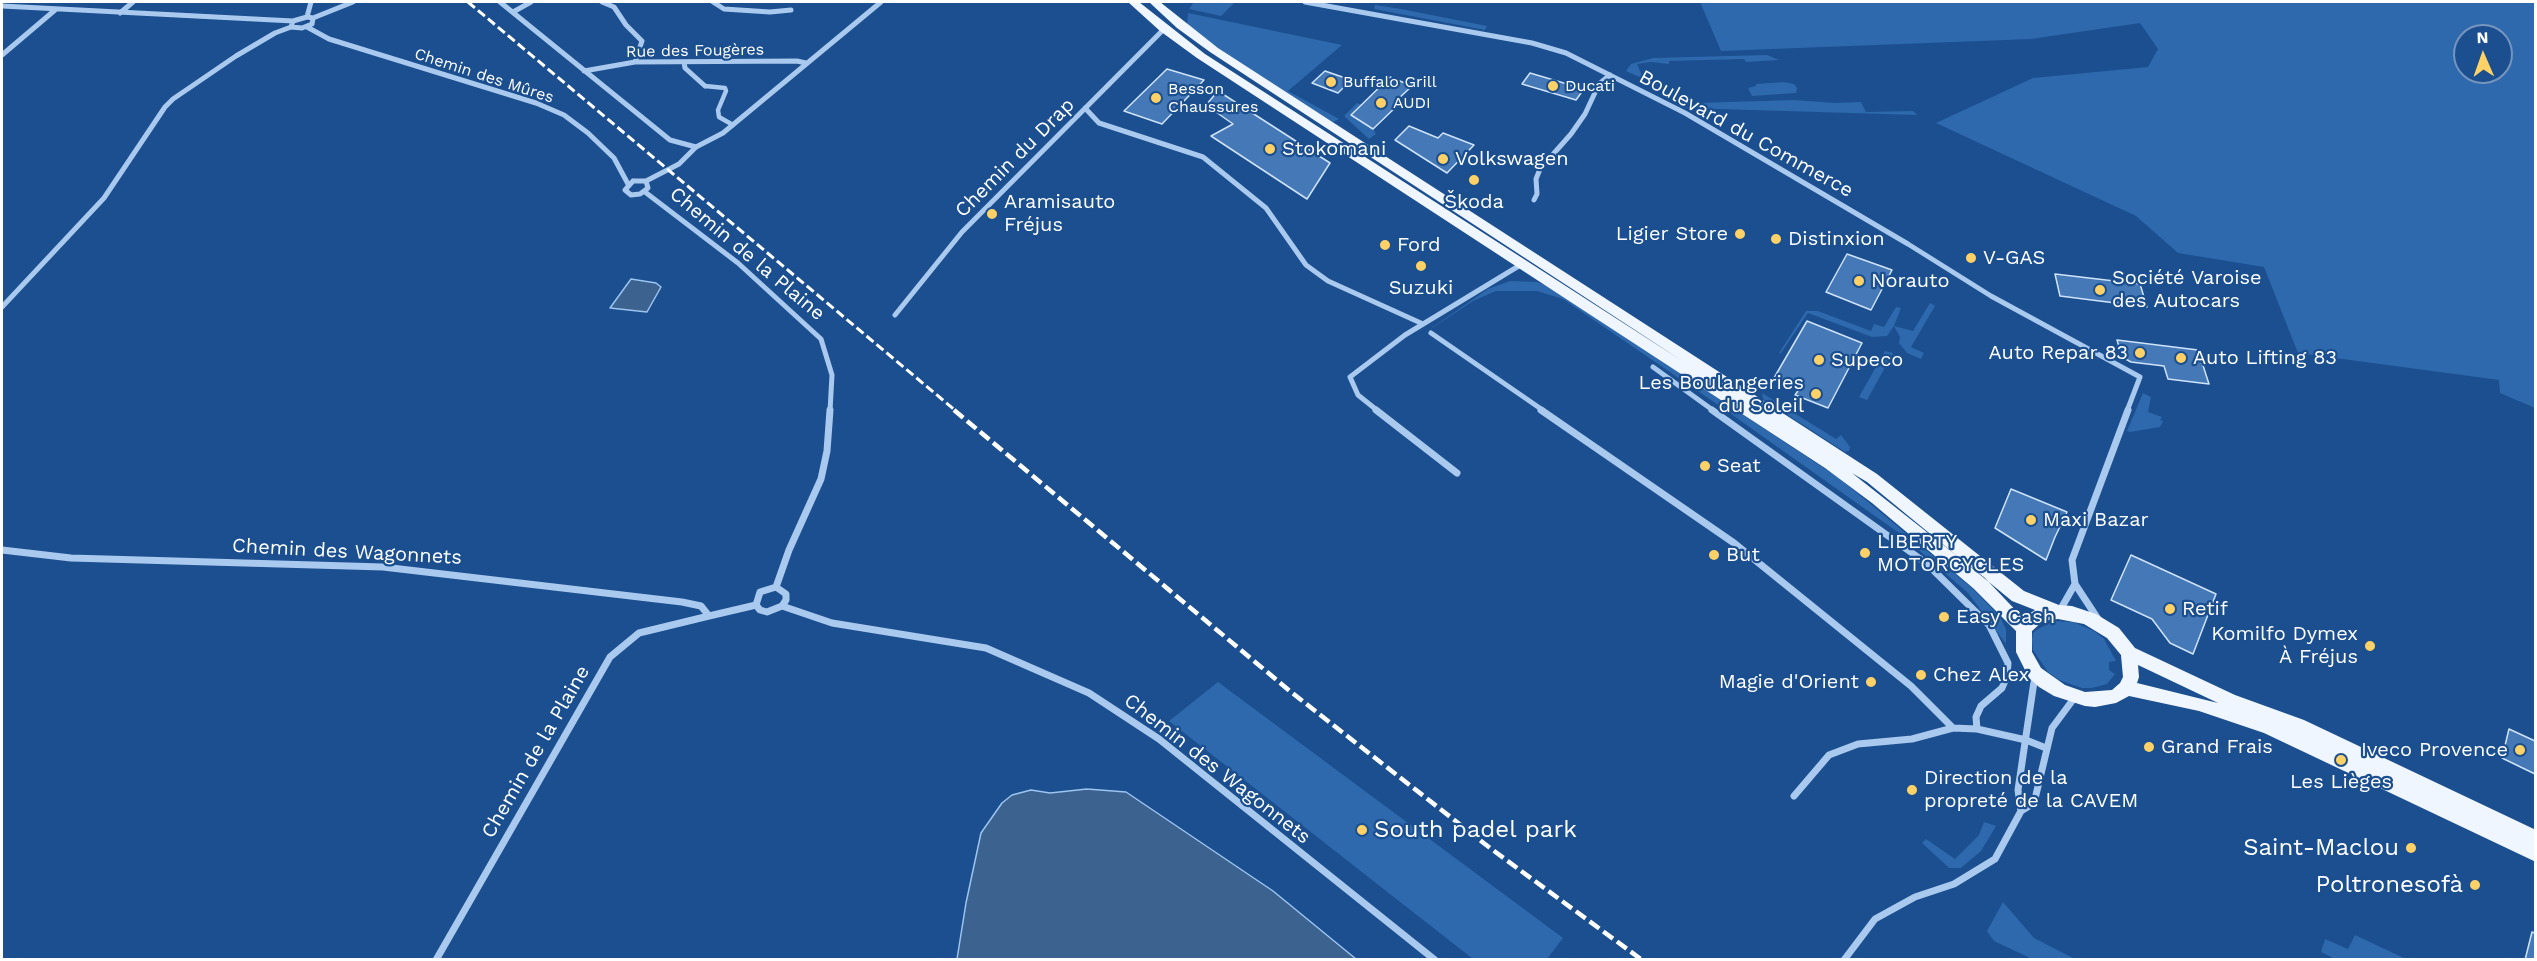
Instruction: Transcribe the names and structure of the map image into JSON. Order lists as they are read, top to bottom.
{
  "streets": {
    "street": [
      "Rue des Fougères",
      "Chemin des Mûres",
      "Boulevard du Commerce",
      "Chemin du Drap",
      "Chemin de la Plaine",
      "Chemin des Wagonnets"
    ]
  },
  "crossings": [
    ["Chemin des Mûres", "Chemin de la Plaine"],
    ["Chemin de la Plaine", "Chemin des Wagonnets"]
  ],
  "places": [
    "Buffalo Grill",
    "Ducati",
    "Besson Chaussures",
    "AUDI",
    "Stokomani",
    "Volkswagen",
    "Škoda",
    "Aramisauto Fréjus",
    "Ligier Store",
    "Distinxion",
    "Ford",
    "V-GAS",
    "Suzuki",
    "Norauto",
    "Société Varoise des Autocars",
    "Auto Repar 83",
    "Auto Lifting 83",
    "Supeco",
    "Les Boulangeries du Soleil",
    "Seat",
    "Maxi Bazar",
    "LIBERTY MOTORCYCLES",
    "But",
    "Retif",
    "Easy Cash",
    "Komilfo Dymex À Fréjus",
    "Chez Alex",
    "Magie d'Orient",
    "Grand Frais",
    "Iveco Provence",
    "Les Lièges",
    "Direction de la propreté de la CAVEM",
    "South padel park",
    "Saint-Maclou",
    "Poltronesofà"
  ],
  "north": "top"
}
